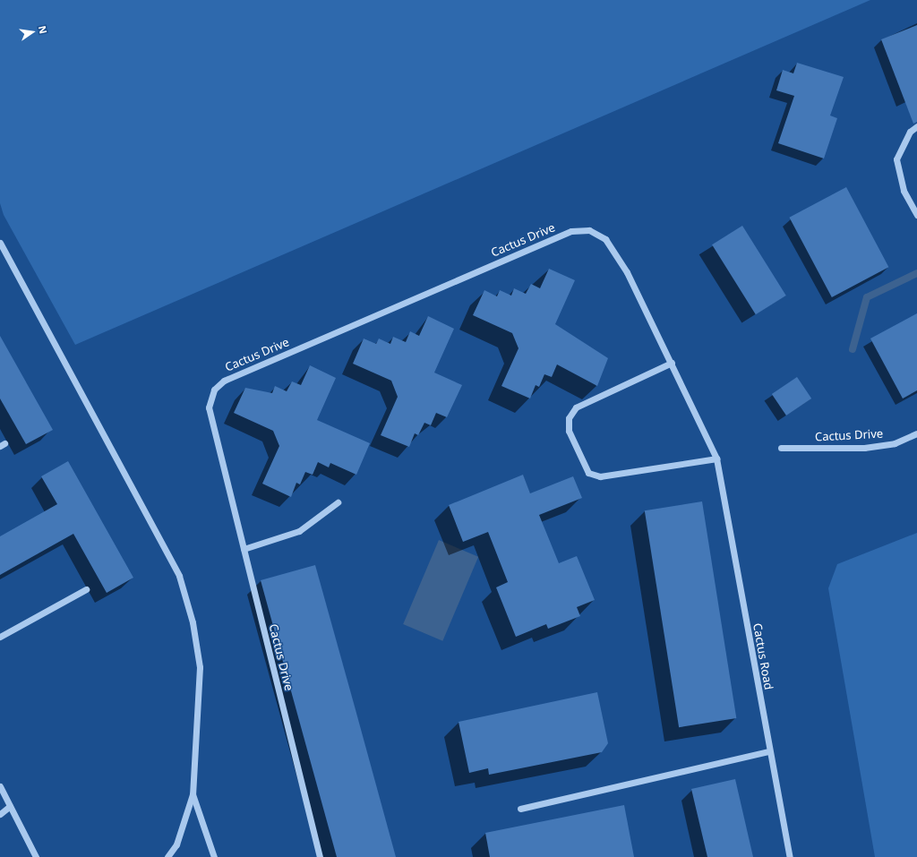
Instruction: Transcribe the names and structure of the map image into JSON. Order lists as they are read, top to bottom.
{
  "streets": {
    "street": ["Cactus Drive", "Cactus Road"]
  },
  "crossings": [
    ["Cactus Drive", "Cactus Road"]
  ],
  "north": "right"
}
